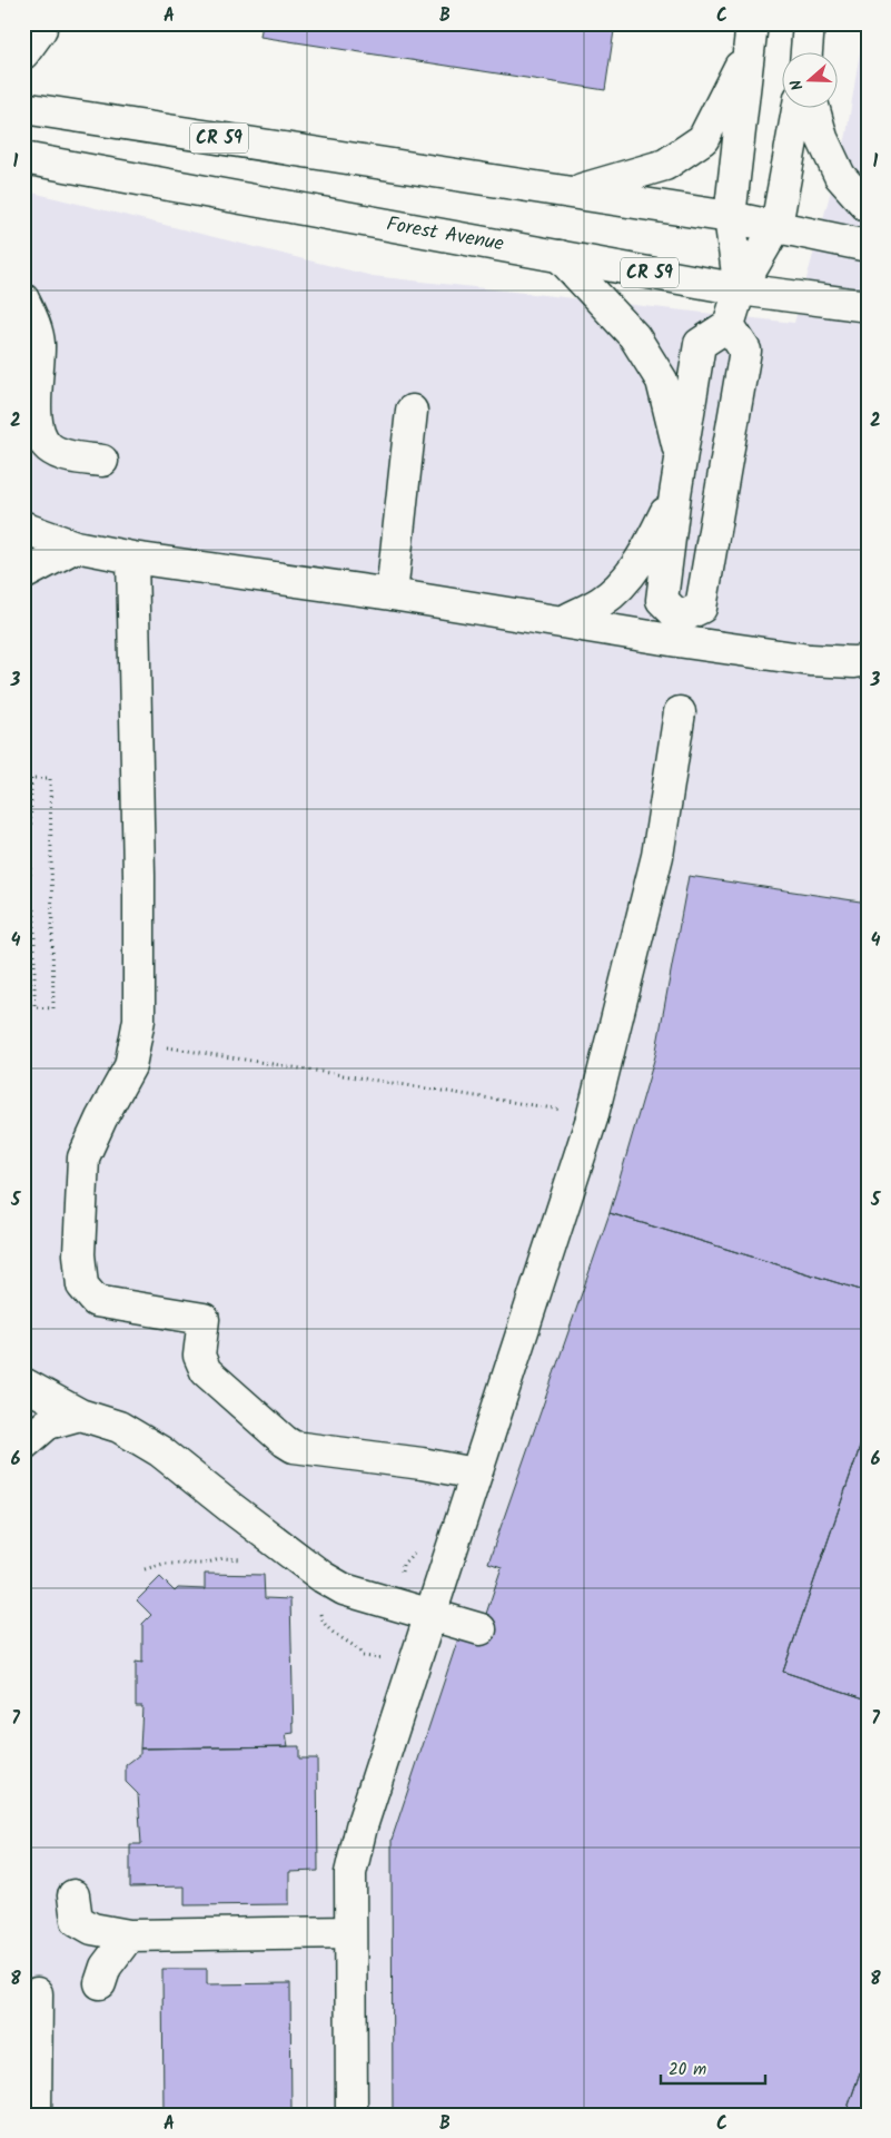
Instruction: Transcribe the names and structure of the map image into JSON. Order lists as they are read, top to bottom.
{
  "streets": {
    "main road": ["CR 59", "Forest Avenue"]
  },
  "scale_bar": "20 m",
  "north": "left",
  "grid": {
    "columns": ["A", "B", "C"],
    "rows": [
      "1",
      "2",
      "3",
      "4",
      "5",
      "6",
      "7",
      "8"
    ]
  }
}
